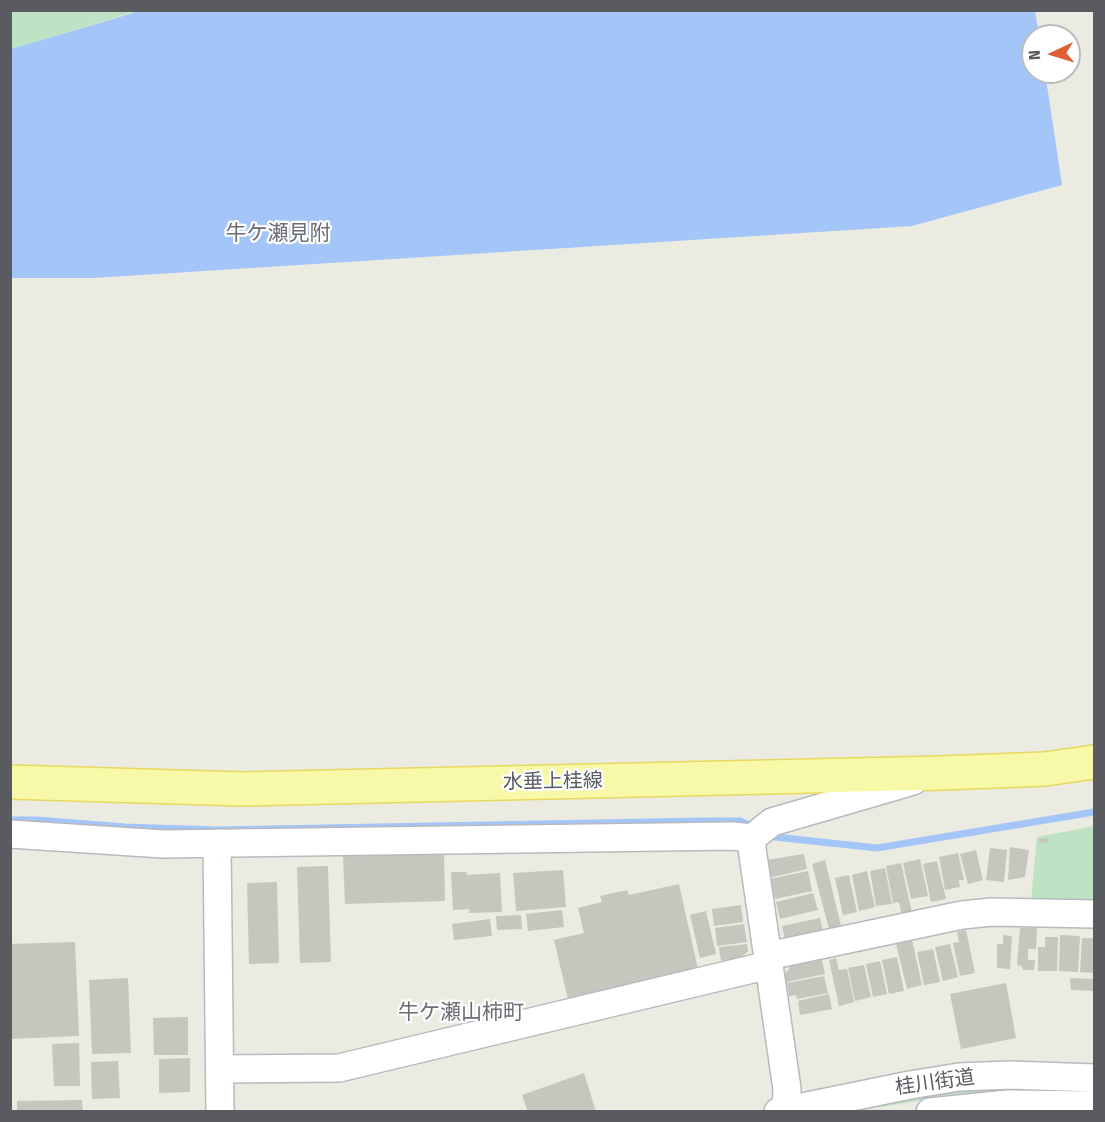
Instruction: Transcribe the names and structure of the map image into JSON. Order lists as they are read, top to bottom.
{
  "streets": {
    "main road": ["水垂上桂線"],
    "street": ["桂川街道"]
  },
  "districts": ["牛ケ瀬見附", "牛ケ瀬山柿町"],
  "north": "left"
}
